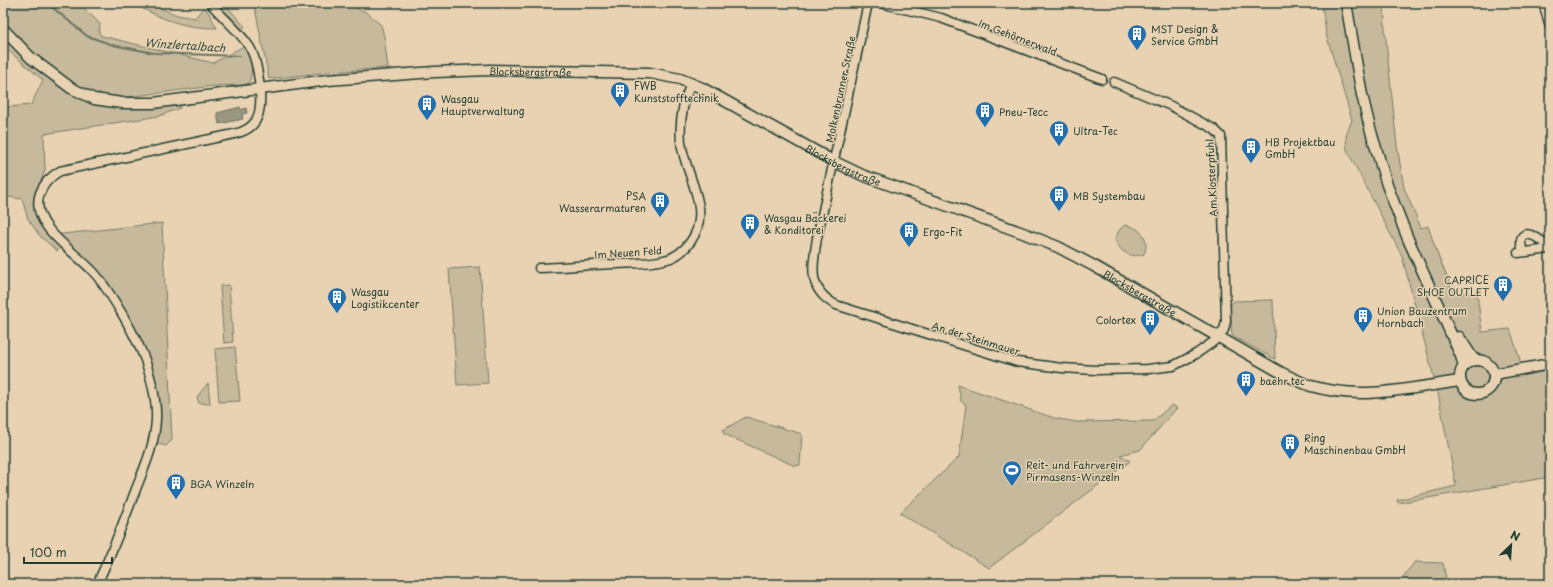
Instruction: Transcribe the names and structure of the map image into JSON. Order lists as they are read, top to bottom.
{
  "streets": {
    "main road": ["Blocksbergstraße"],
    "street": [
      "Im Gehörnerwald",
      "Molkenbrunner Straße",
      "Am Klosterpfuhl",
      "Im Neuen Feld",
      "An der Steinmauer"
    ]
  },
  "crossings": [
    ["Blocksbergstraße", "Molkenbrunner Straße"],
    ["Blocksbergstraße", "Am Klosterpfuhl"],
    ["Blocksbergstraße", "Im Neuen Feld"],
    ["Blocksbergstraße", "An der Steinmauer"],
    ["Molkenbrunner Straße", "An der Steinmauer"],
    ["Am Klosterpfuhl", "An der Steinmauer"]
  ],
  "water": ["Winzlertalbach"],
  "places": {
    "building": [
      "MST Design & Service GmbH",
      "FWB Kunststofftechnik",
      "Wasgau Hauptverwaltung",
      "Pneu-Tecc",
      "Ultra-Tec",
      "HB Projektbau GmbH",
      "MB Systembau",
      "PSA Wasserarmaturen",
      "Wasgau Bäckerei & Konditorei",
      "Ergo-Fit",
      "CAPRICE SHOE OUTLET",
      "Wasgau Logistikcenter",
      "Union Bauzentrum Hornbach",
      "Colortex",
      "baehr tec",
      "Ring Maschinenbau GmbH",
      "BGA Winzeln"
    ],
    "sports": ["Reit- und Fahrverein Pirmasens-Winzeln"]
  },
  "scale_bar": "100 m",
  "north": "top right"
}
